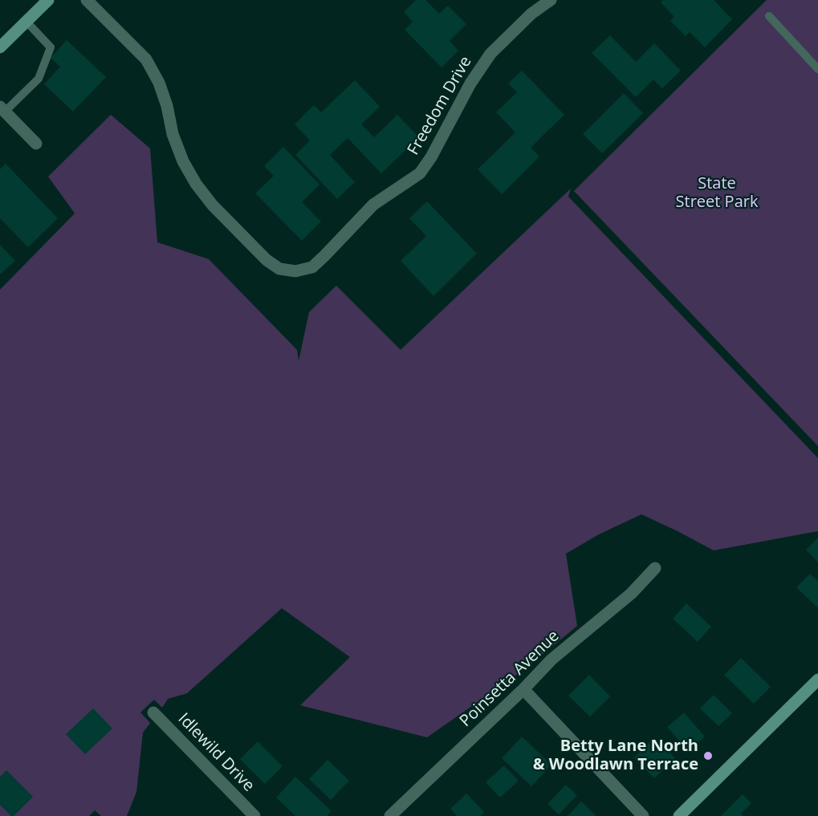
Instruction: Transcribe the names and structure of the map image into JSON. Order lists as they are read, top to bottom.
{
  "streets": {
    "street": ["Freedom Drive", "Poinsetta Avenue", "Idlewild Drive"]
  },
  "parks": ["State Street Park"],
  "places": ["Betty Lane North & Woodlawn Terrace"]
}
